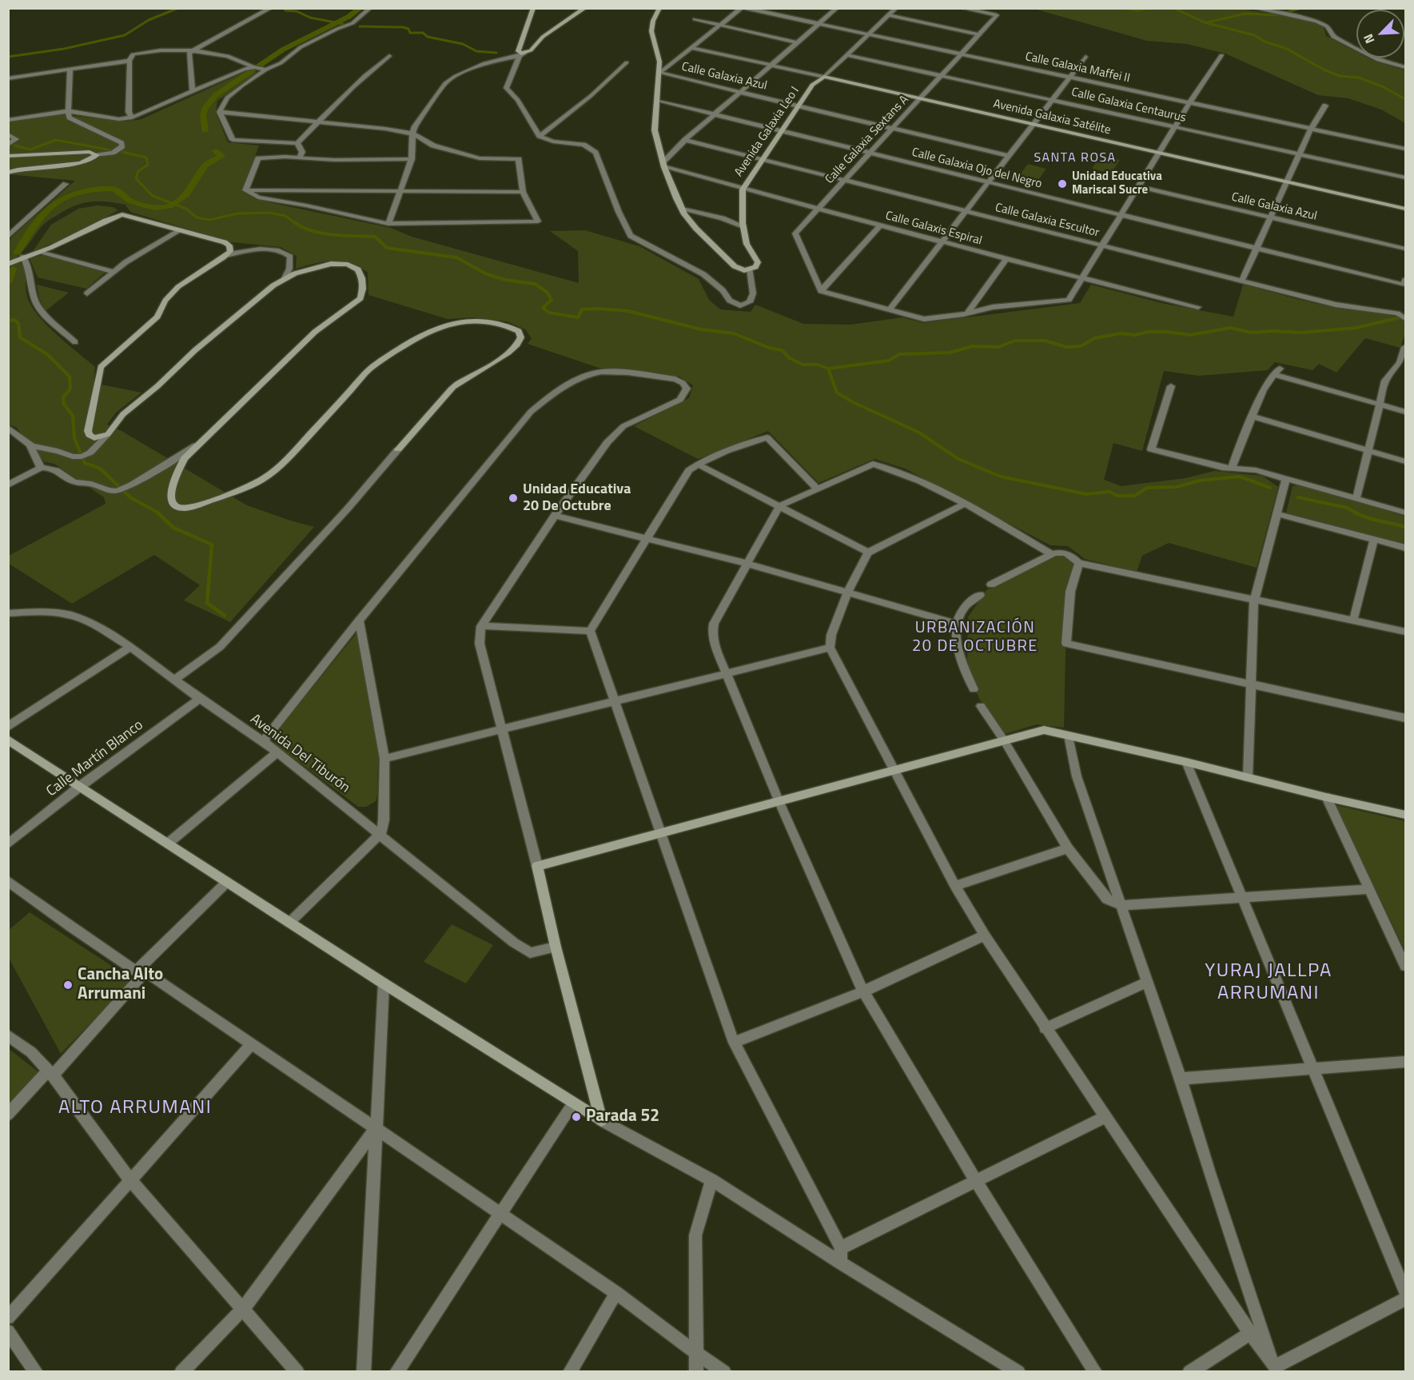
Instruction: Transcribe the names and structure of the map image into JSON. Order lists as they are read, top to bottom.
{
  "streets": {
    "street": [
      "Calle Galaxia Maffei II",
      "Calle Galaxia Azul",
      "Calle Galaxia Centaurus",
      "Avenida Galaxia Satélite",
      "Avenida Galaxia Leo I",
      "Calle Galaxia Sextans A",
      "Calle Galaxia Ojo del Negro",
      "Calle Galaxia Escultor",
      "Calle Galaxis Espiral",
      "Avenida Del Tiburón",
      "Calle Martín Blanco"
    ]
  },
  "crossings": [
    ["Calle Galaxia Maffei II", "Avenida Galaxia Leo I"],
    ["Calle Galaxia Maffei II", "Calle Galaxia Sextans A"],
    ["Calle Galaxia Azul", "Avenida Galaxia Leo I"],
    ["Calle Galaxia Azul", "Calle Galaxia Sextans A"],
    ["Calle Galaxia Centaurus", "Avenida Galaxia Leo I"],
    ["Calle Galaxia Centaurus", "Calle Galaxia Sextans A"],
    ["Avenida Galaxia Satélite", "Avenida Galaxia Leo I"],
    ["Avenida Galaxia Satélite", "Calle Galaxia Sextans A"],
    ["Avenida Galaxia Leo I", "Calle Galaxia Ojo del Negro"],
    ["Avenida Galaxia Leo I", "Calle Galaxia Escultor"],
    ["Avenida Galaxia Leo I", "Calle Galaxis Espiral"],
    ["Calle Galaxia Sextans A", "Calle Galaxia Ojo del Negro"],
    ["Calle Galaxia Sextans A", "Calle Galaxia Escultor"],
    ["Calle Galaxia Sextans A", "Calle Galaxis Espiral"],
    ["Avenida Del Tiburón", "Calle Martín Blanco"]
  ],
  "districts": [
    "SANTA ROSA",
    "URBANIZACIÓN 20 DE OCTUBRE",
    "YURAJ JALLPA ARRUMANI",
    "ALTO ARRUMANI"
  ],
  "places": [
    "Unidad Educativa Mariscal Sucre",
    "Unidad Educativa 20 De Octubre",
    "Cancha Alto Arrumani",
    "Parada 52"
  ],
  "north": "bottom left"
}
